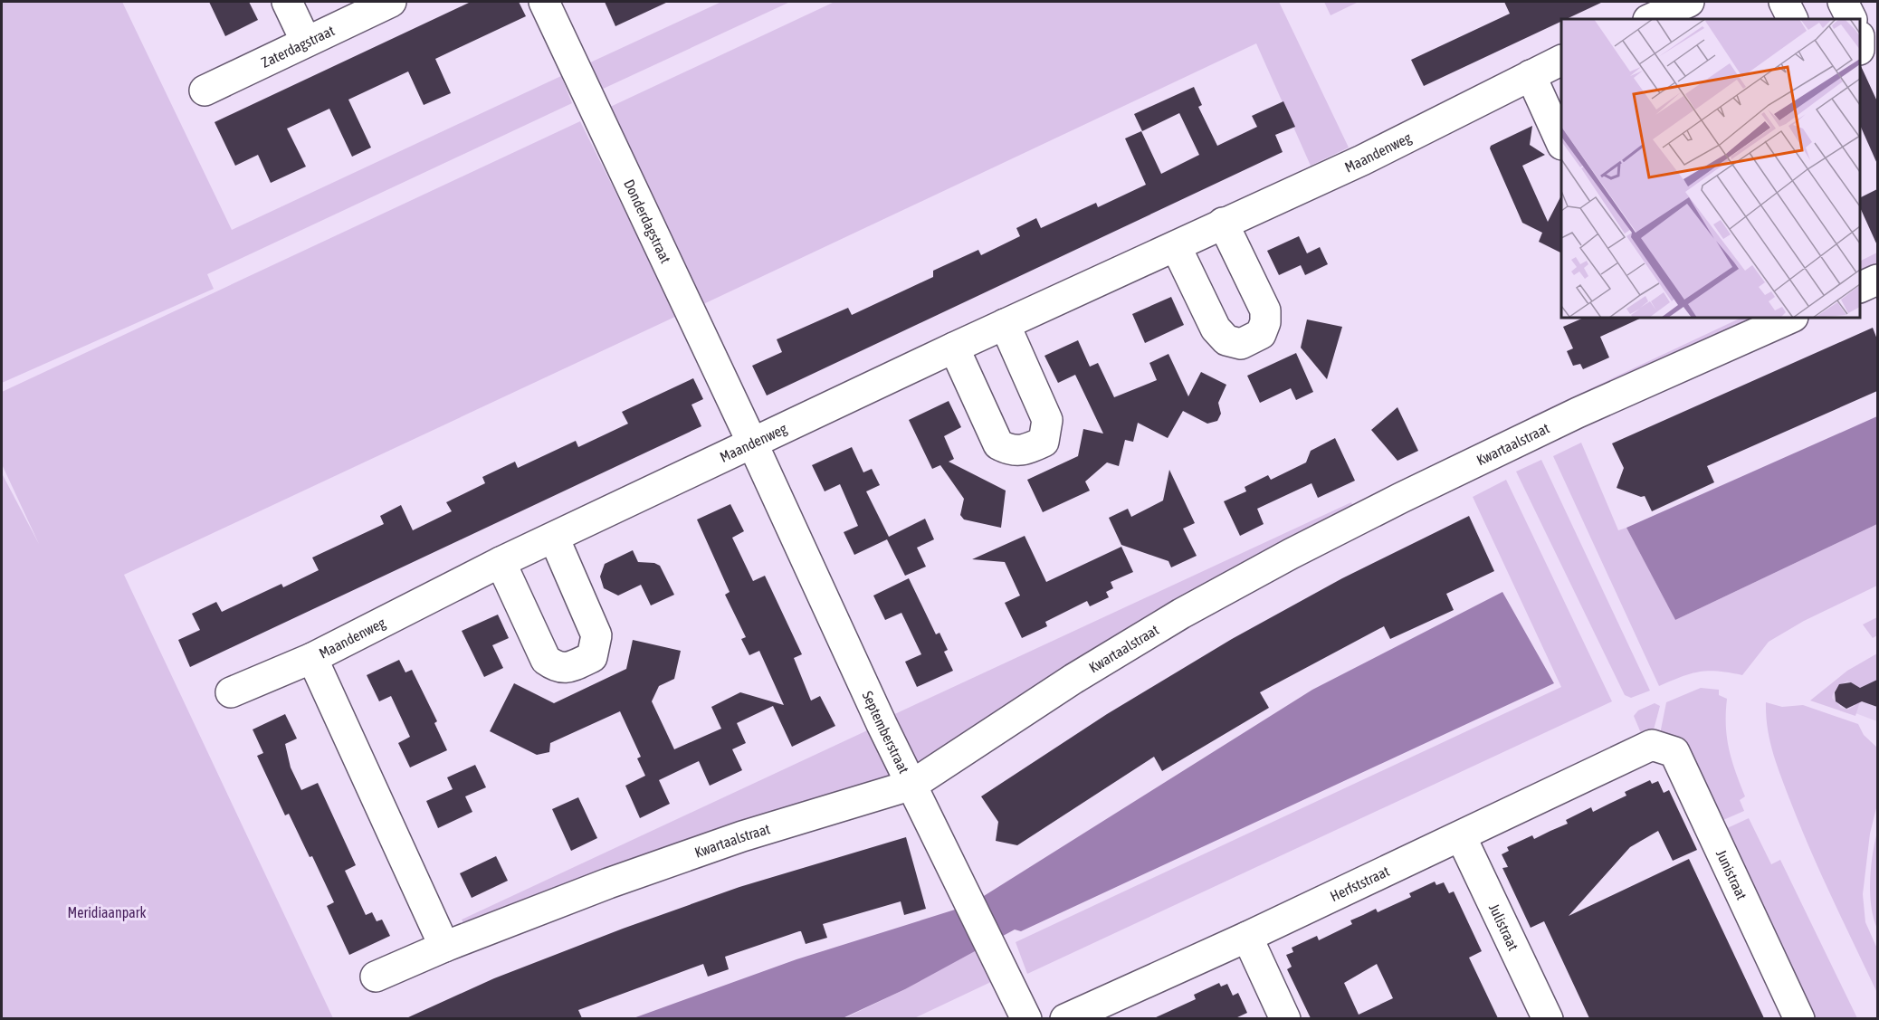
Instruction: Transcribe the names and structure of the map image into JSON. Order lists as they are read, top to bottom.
{
  "streets": {
    "street": [
      "Zaterdagstraat",
      "Maandenweg",
      "Donderdagstraat",
      "Kwartaalstraat",
      "Septemberstraat",
      "Junistraat",
      "Herfststraat",
      "Julistraat"
    ]
  },
  "crossings": [
    ["Maandenweg", "Donderdagstraat"],
    ["Maandenweg", "Septemberstraat"],
    ["Donderdagstraat", "Septemberstraat"],
    ["Kwartaalstraat", "Septemberstraat"],
    ["Junistraat", "Herfststraat"],
    ["Herfststraat", "Julistraat"]
  ],
  "parks": ["Meridiaanpark"]
}
